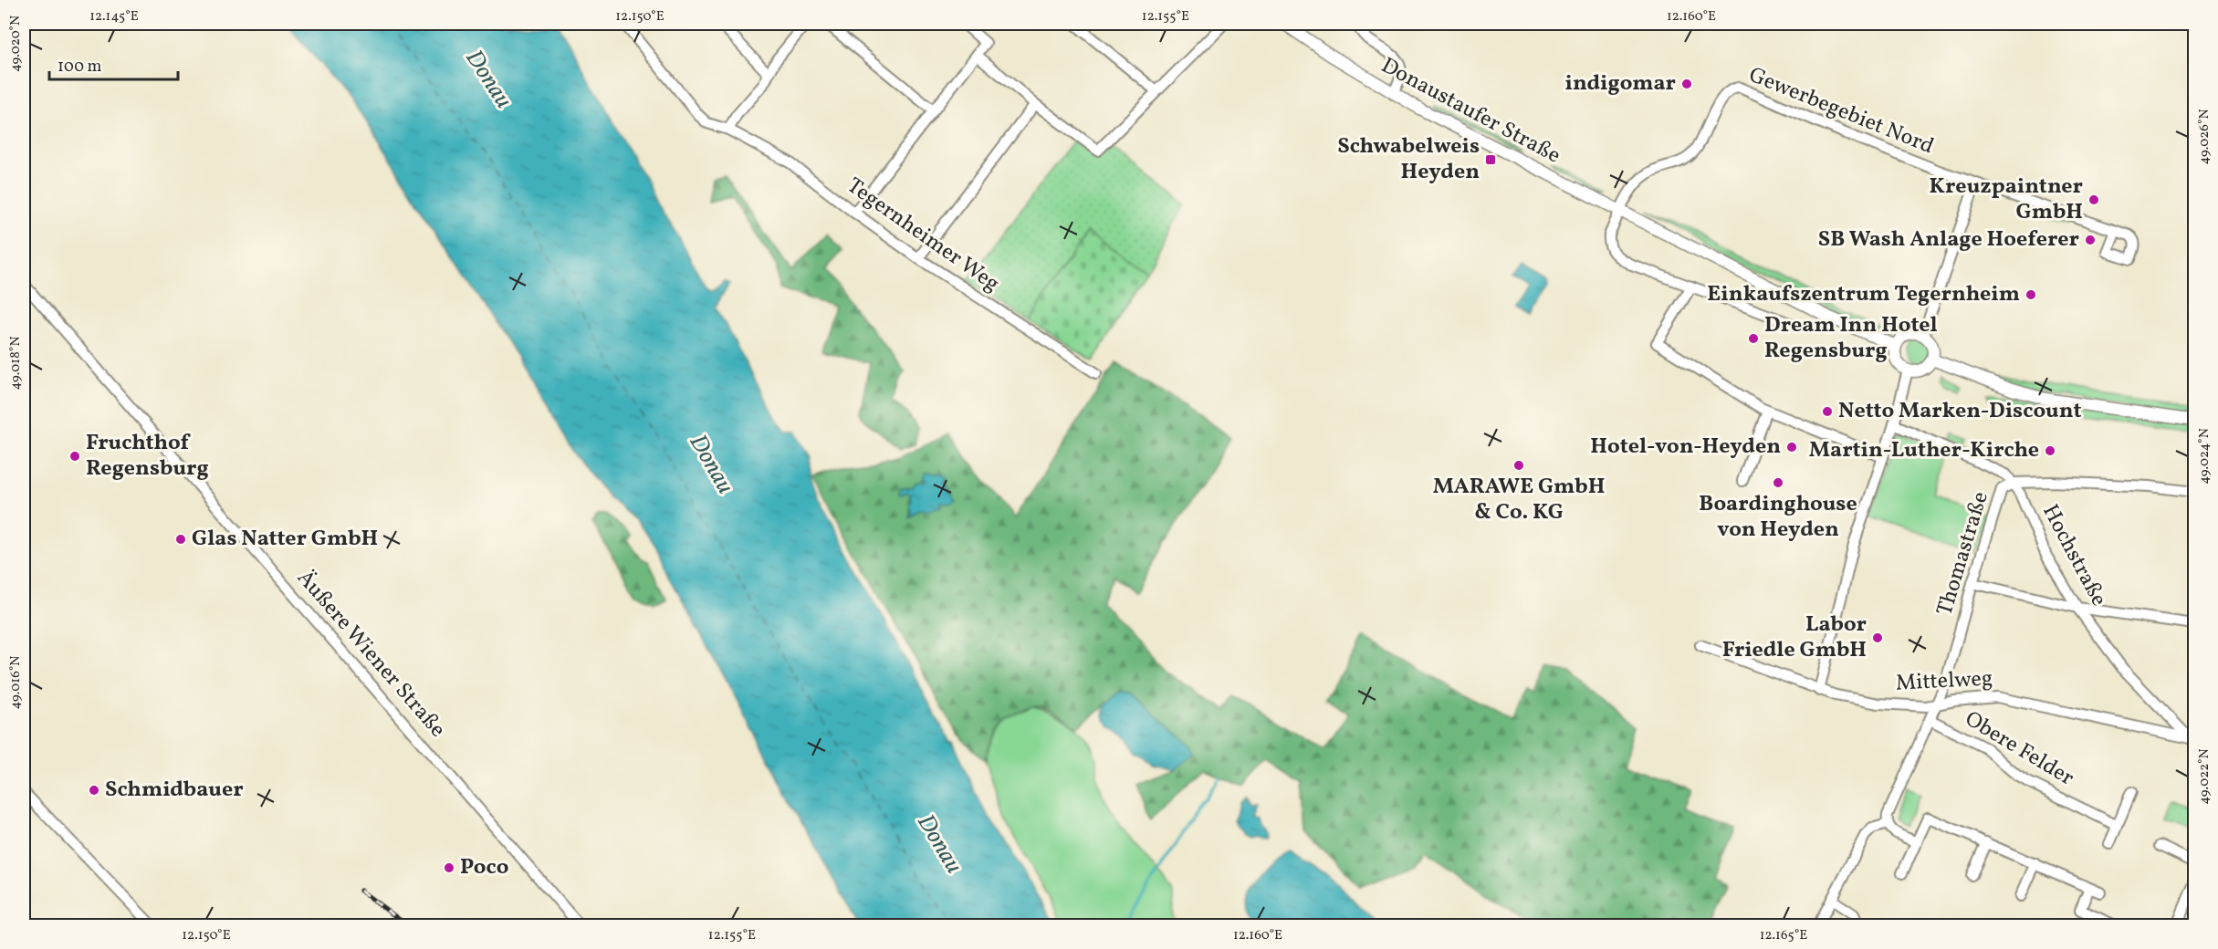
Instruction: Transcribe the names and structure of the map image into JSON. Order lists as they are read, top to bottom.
{
  "streets": {
    "main road": ["Donaustaufer Straße"],
    "street": [
      "Gewerbegebiet Nord",
      "Tegernheimer Weg",
      "Thomastraße",
      "Hochstraße",
      "Äußere Wiener Straße",
      "Mittelweg",
      "Obere Felder"
    ]
  },
  "crossings": [
    ["Donaustaufer Straße", "Gewerbegebiet Nord"],
    ["Thomastraße", "Hochstraße"],
    ["Thomastraße", "Mittelweg"],
    ["Thomastraße", "Obere Felder"],
    ["Hochstraße", "Mittelweg"],
    ["Mittelweg", "Obere Felder"]
  ],
  "water": ["Donau"],
  "places": {
    "other": [
      "indigomar",
      "Kreuzpaintner GmbH",
      "SB Wash Anlage Hoeferer",
      "Einkaufszentrum Tegernheim",
      "Dream Inn Hotel Regensburg",
      "Netto Marken-Discount",
      "Hotel-von-Heyden",
      "Martin-Luther-Kirche",
      "Fruchthof Regensburg",
      "MARAWE GmbH & Co. KG",
      "Boardinghouse von Heyden",
      "Glas Natter GmbH",
      "Labor Friedle GmbH",
      "Schmidbauer",
      "Poco"
    ],
    "transit": ["Schwabelweis Heyden"]
  },
  "scale_bar": "100 m",
  "coordinates": [
    "12.145°E",
    "12.150°E",
    "12.155°E",
    "12.160°E",
    "49.020°N",
    "49.026°N",
    "49.018°N",
    "49.024°N",
    "49.016°N",
    "49.022°N",
    "12.165°E"
  ]
}
